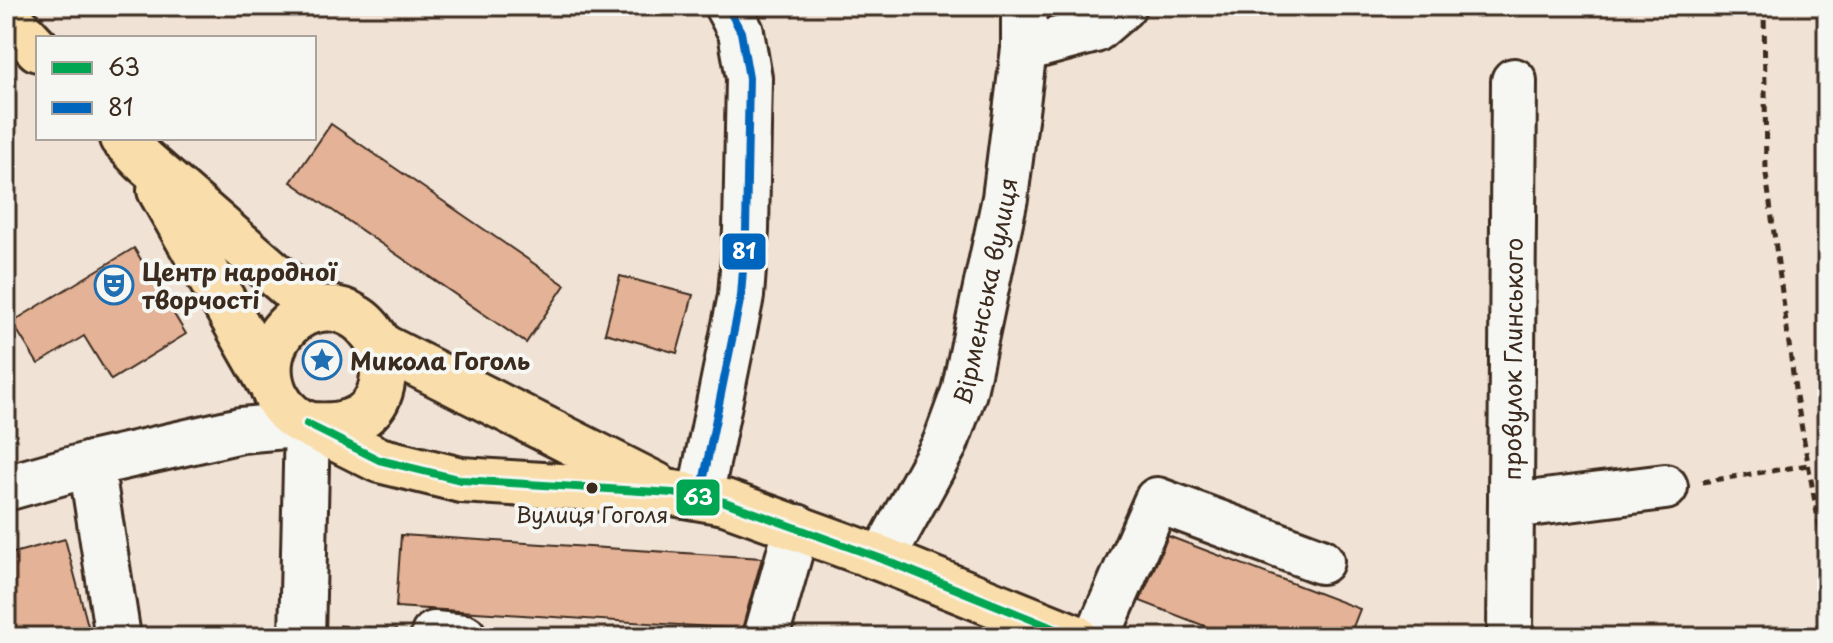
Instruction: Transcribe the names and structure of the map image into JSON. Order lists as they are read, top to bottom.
{
  "streets": {
    "street": ["Вірменська вулиця", "провулок Глинського"]
  },
  "places": {
    "theatre": ["Центр народної творчості"],
    "place": ["Микола Гоголь"],
    "other": ["Вулиця Гоголя"]
  },
  "lines": ["transit line 81", "transit line 63"],
  "legend": ["63", "81"]
}
